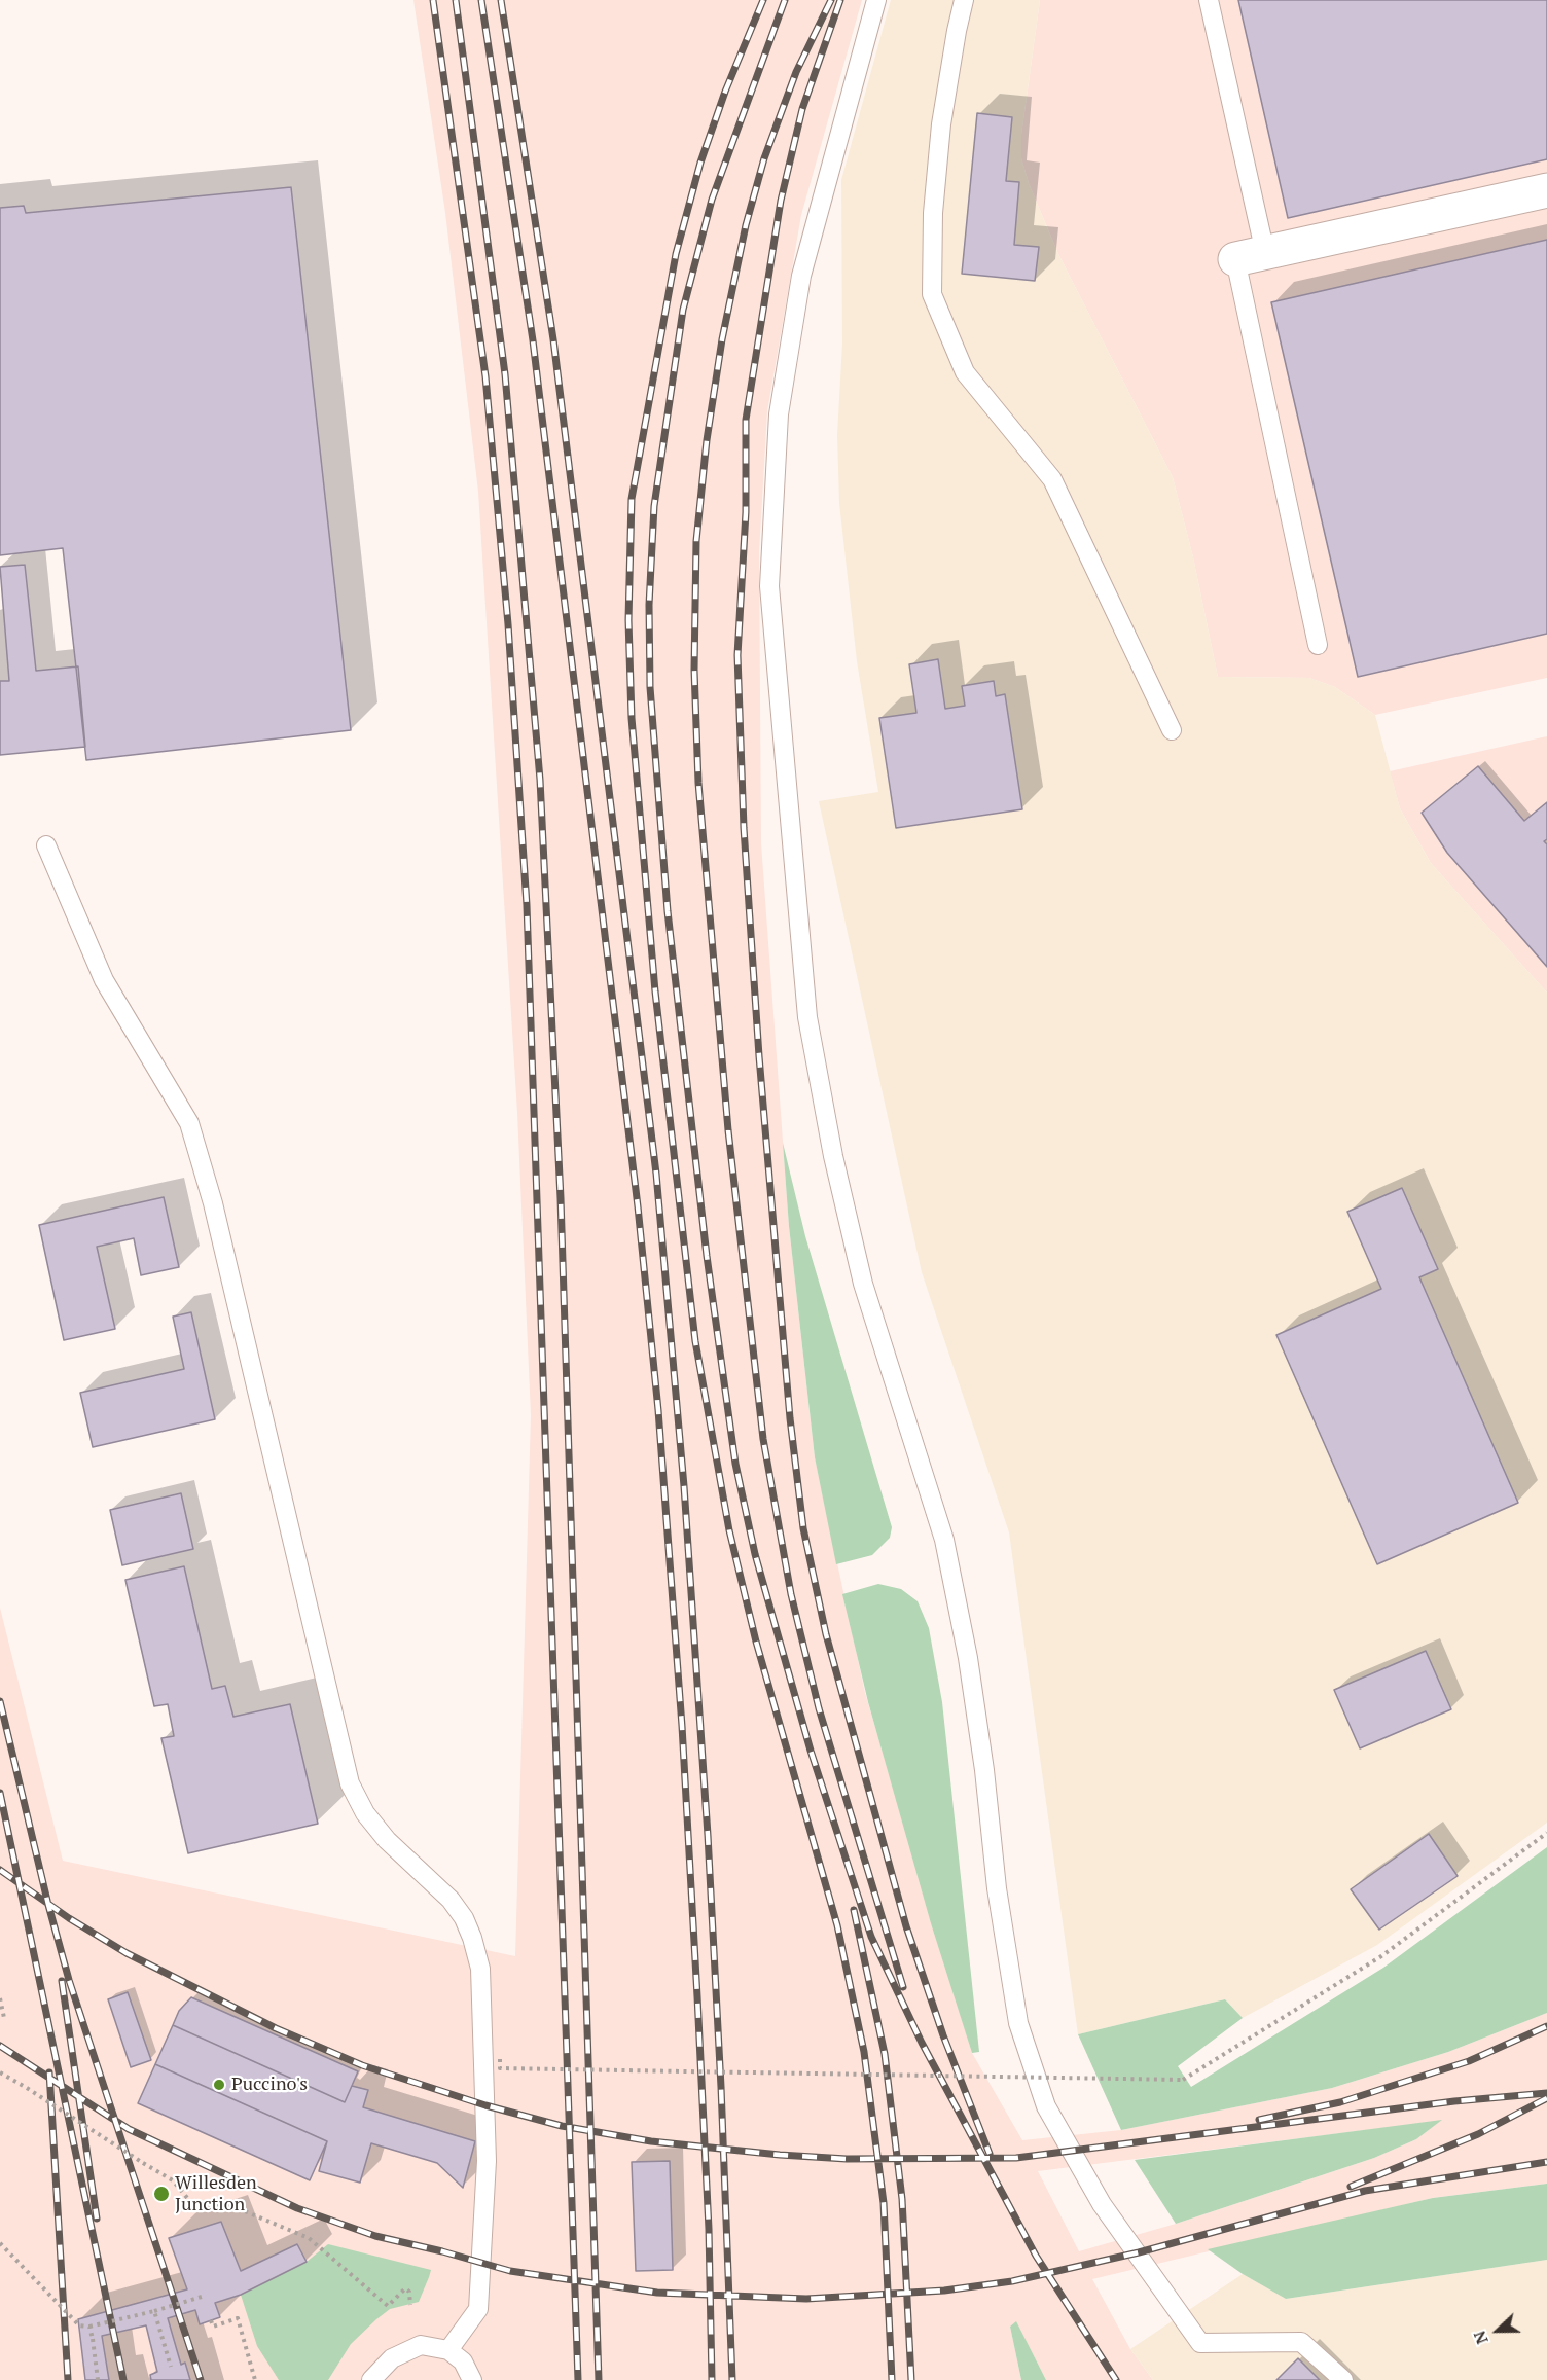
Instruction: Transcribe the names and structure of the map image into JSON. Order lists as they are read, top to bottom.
{
  "places": ["Puccino's", "Willesden Junction"],
  "north": "left"
}
